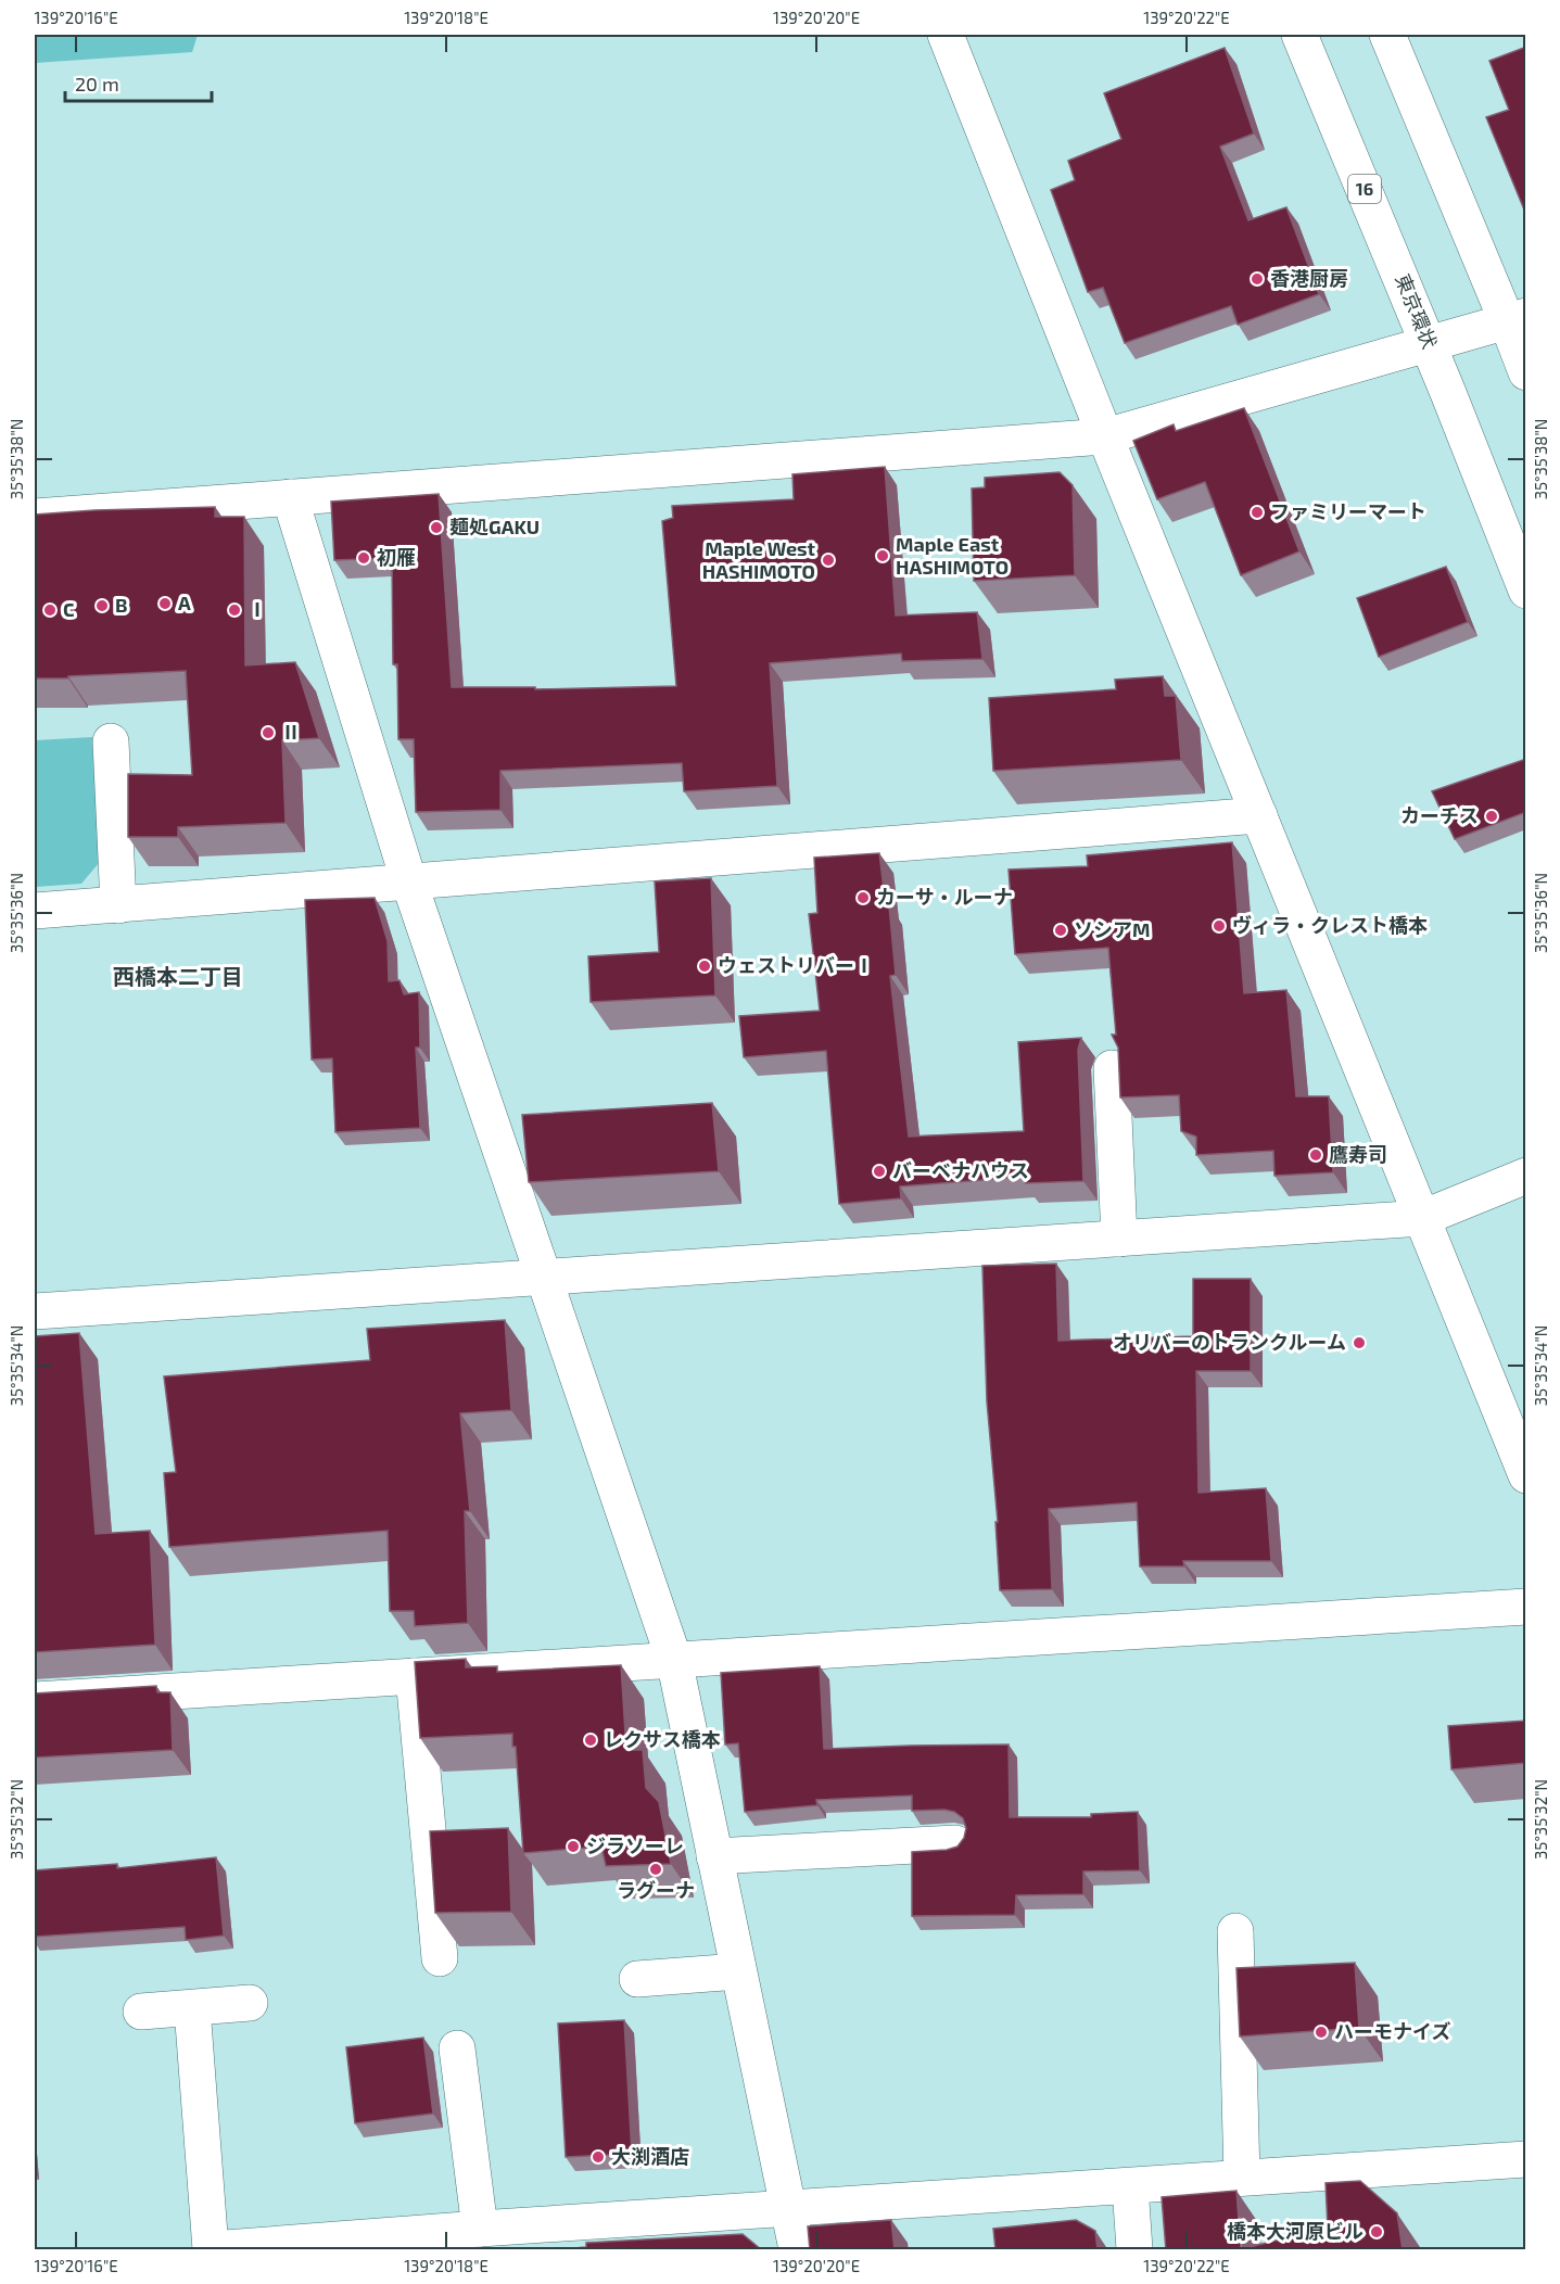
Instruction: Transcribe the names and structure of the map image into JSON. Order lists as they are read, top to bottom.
{
  "streets": {
    "main road": ["16", "東京環状"]
  },
  "districts": ["西橋本二丁目"],
  "places": [
    "香港厨房",
    "ファミリーマート",
    "麺処GAKU",
    "Maple East HASHIMOTO",
    "初雁",
    "Maple West HASHIMOTO",
    "A",
    "B",
    "C",
    "Ⅰ",
    "Ⅱ",
    "カーチス",
    "カーサ・ルーナ",
    "ヴィラ・クレスト橋本",
    "ソシアM",
    "ウェストリバーⅠ",
    "鷹寿司",
    "バーベナハウス",
    "オリバーのトランクルーム",
    "レクサス橋本",
    "ジラソーレ",
    "ラグーナ",
    "ハーモナイズ",
    "大渕酒店",
    "橋本大河原ビル"
  ],
  "scale_bar": "20 m",
  "coordinates": [
    "139°20'16\"E",
    "139°20'18\"E",
    "139°20'20\"E",
    "139°20'22\"E",
    "35°35'38\"N",
    "35°35'36\"N",
    "35°35'34\"N",
    "35°35'32\"N"
  ]
}
